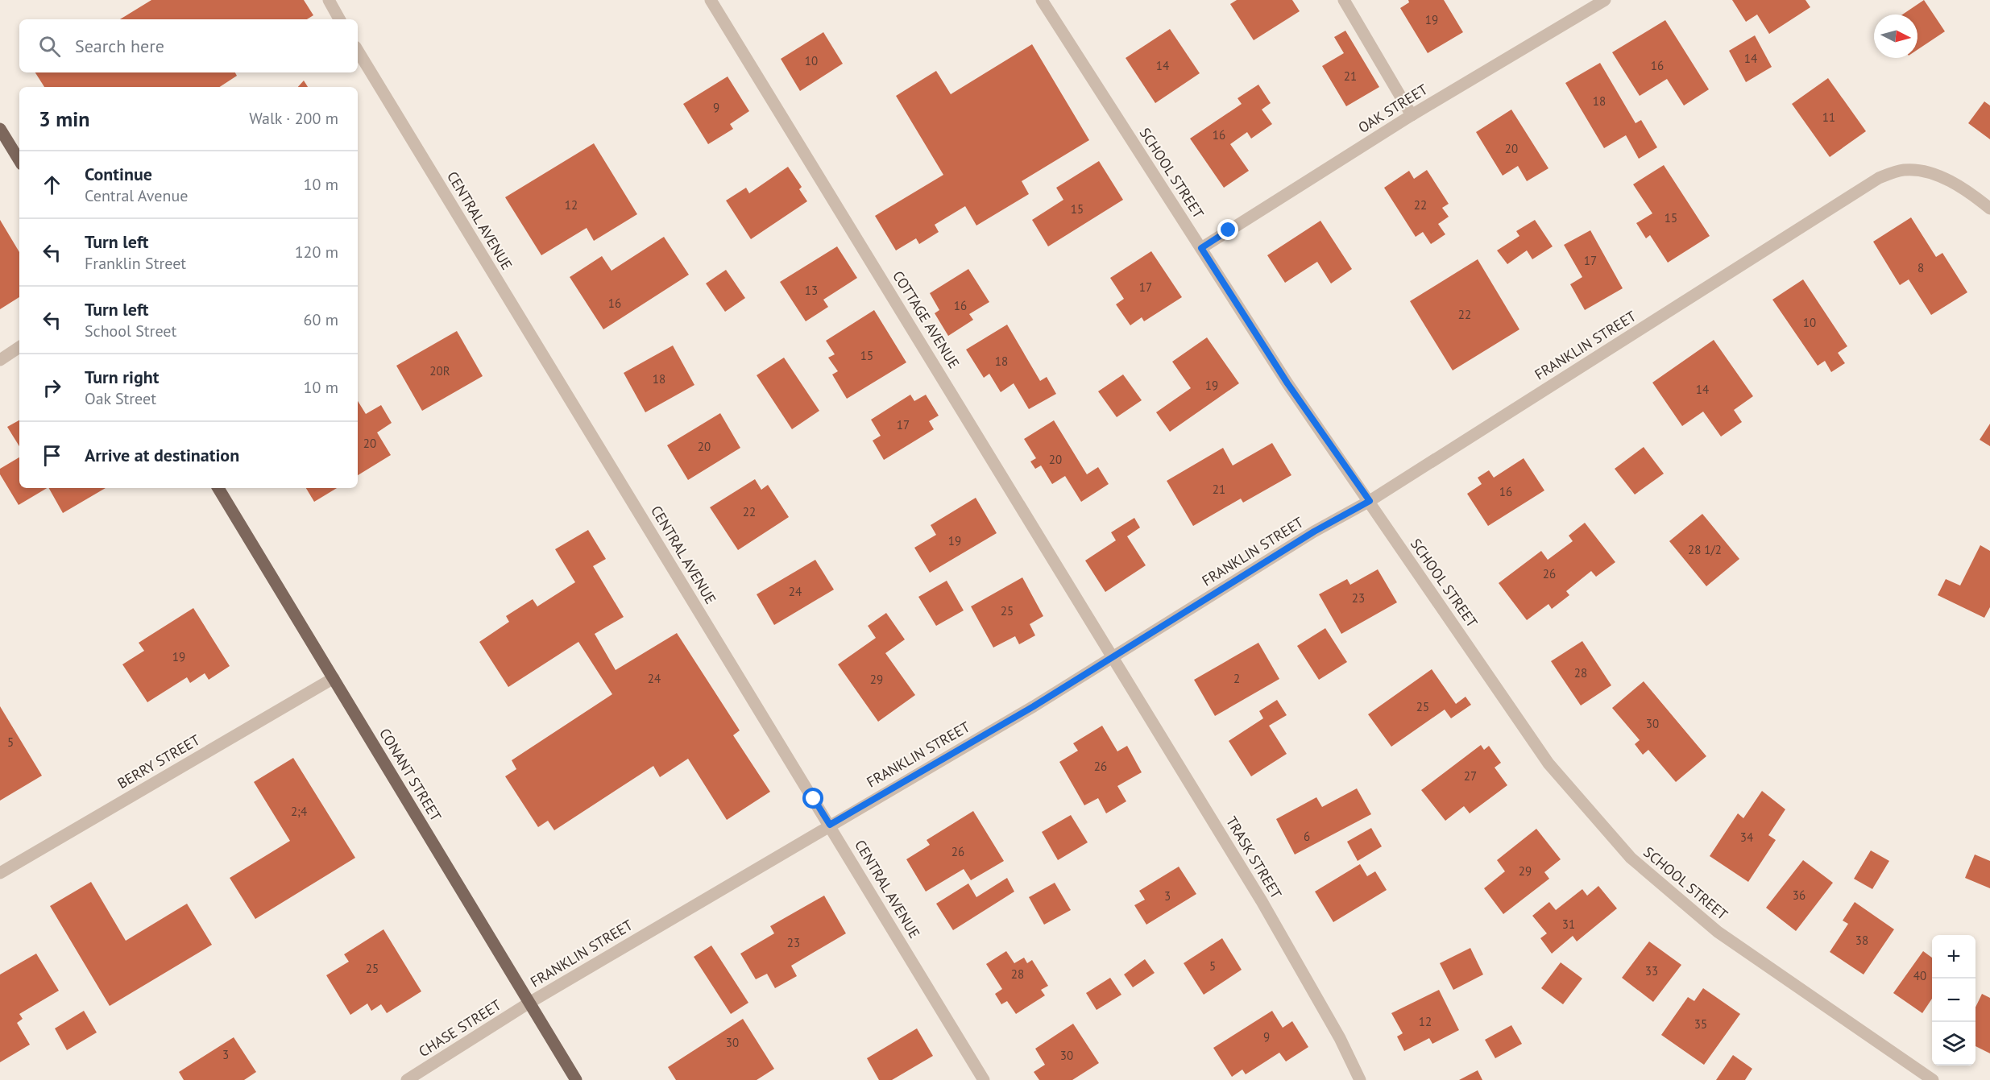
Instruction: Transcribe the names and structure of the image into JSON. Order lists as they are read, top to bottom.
{
  "streets": {
    "main road": ["CONANT STREET"],
    "street": [
      "OAK STREET",
      "SCHOOL STREET",
      "CENTRAL AVENUE",
      "COTTAGE AVENUE",
      "FRANKLIN STREET",
      "BERRY STREET",
      "TRASK STREET",
      "CHASE STREET"
    ]
  },
  "crossings": [
    ["OAK STREET", "SCHOOL STREET"],
    ["SCHOOL STREET", "FRANKLIN STREET"],
    ["CENTRAL AVENUE", "FRANKLIN STREET"],
    ["COTTAGE AVENUE", "FRANKLIN STREET"],
    ["COTTAGE AVENUE", "TRASK STREET"],
    ["FRANKLIN STREET", "CONANT STREET"],
    ["FRANKLIN STREET", "TRASK STREET"],
    ["FRANKLIN STREET", "CHASE STREET"],
    ["BERRY STREET", "CONANT STREET"],
    ["CONANT STREET", "CHASE STREET"]
  ],
  "house_numbers": [
    "19",
    "14",
    "10",
    "14",
    "16",
    "21",
    "18",
    "9",
    "11",
    "16",
    "20",
    "12",
    "22",
    "15",
    "15",
    "17",
    "8",
    "17",
    "13",
    "16",
    "16",
    "22",
    "10",
    "15",
    "18",
    "20R",
    "18",
    "19",
    "14",
    "17",
    "20",
    "20",
    "20",
    "21",
    "16",
    "22",
    "19",
    "28 1/2",
    "26",
    "24",
    "23",
    "25",
    "19",
    "28",
    "24",
    "2",
    "29",
    "25",
    "30",
    "5",
    "26",
    "27",
    "2;4",
    "6",
    "34",
    "26",
    "29",
    "36",
    "3",
    "31",
    "38",
    "23",
    "5",
    "25",
    "33",
    "28",
    "40",
    "12",
    "35",
    "9",
    "30",
    "3",
    "30"
  ],
  "north": "right",
  "page": {
    "search": "Search here",
    "heading": ["3 min", "Walk · 200 m"],
    "list": [
      ["Continue", "Central Avenue", "10 m"],
      ["Turn left", "Franklin Street", "120 m"],
      ["Turn left", "School Street", "60 m"],
      ["Turn right", "Oak Street", "10 m"],
      "Arrive at destination"
    ],
    "map_buttons": ["+", "−"]
  }
}
